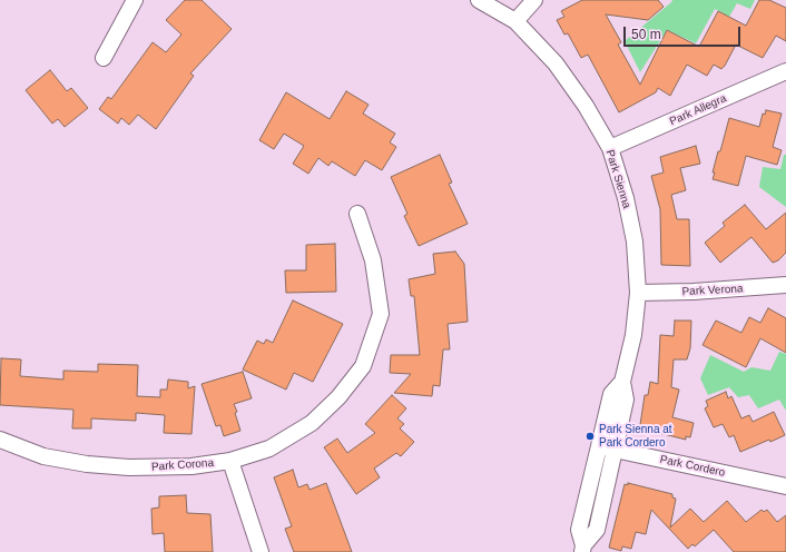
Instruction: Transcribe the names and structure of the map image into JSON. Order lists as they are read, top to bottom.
{
  "streets": {
    "street": [
      "Park Allegra",
      "Park Sienna",
      "Park Verona",
      "Park Corona",
      "Park Cordero"
    ]
  },
  "crossings": [
    ["Park Allegra", "Park Sienna"],
    ["Park Sienna", "Park Verona"],
    ["Park Sienna", "Park Cordero"]
  ],
  "places": ["Park Sienna at Park Cordero"],
  "scale_bar": "50 m"
}
